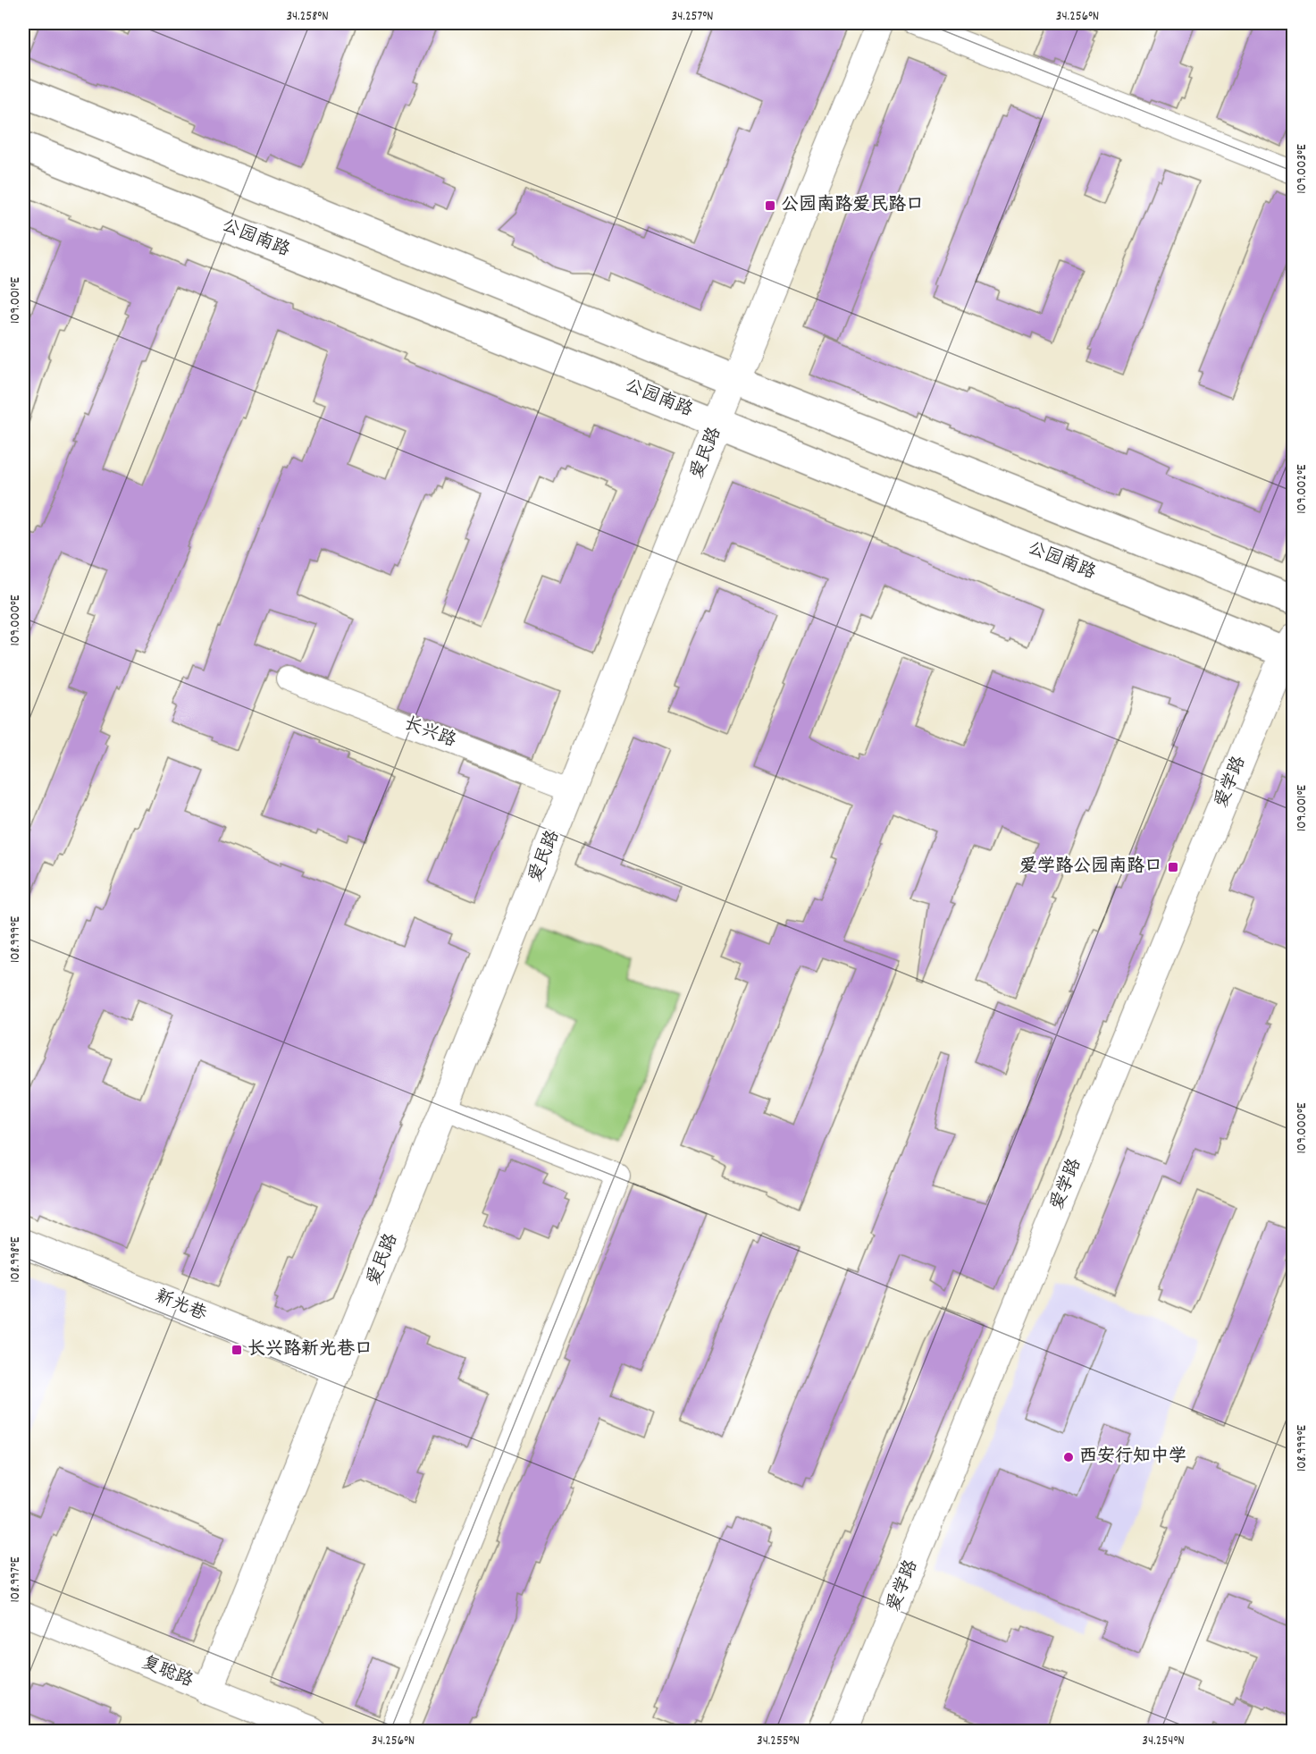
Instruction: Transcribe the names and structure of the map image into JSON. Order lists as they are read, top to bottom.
{
  "streets": {
    "main road": ["公园南路"],
    "street": [
      "爱民路",
      "长兴路",
      "爱学路",
      "新光巷",
      "复聪路"
    ]
  },
  "crossings": [
    ["公园南路", "爱民路"],
    ["公园南路", "爱学路"],
    ["爱民路", "长兴路"],
    ["爱民路", "新光巷"],
    ["爱民路", "复聪路"]
  ],
  "places": {
    "transit": ["公园南路爱民路口", "爱学路公园南路口", "长兴路新光巷口"],
    "other": ["西安行知中学"]
  },
  "coordinates": [
    "34.258°N",
    "34.257°N",
    "34.256°N",
    "109.003°E",
    "109.001°E",
    "109.002°E",
    "109.000°E",
    "108.999°E",
    "108.998°E",
    "108.997°E",
    "34.255°N",
    "34.254°N"
  ]
}
